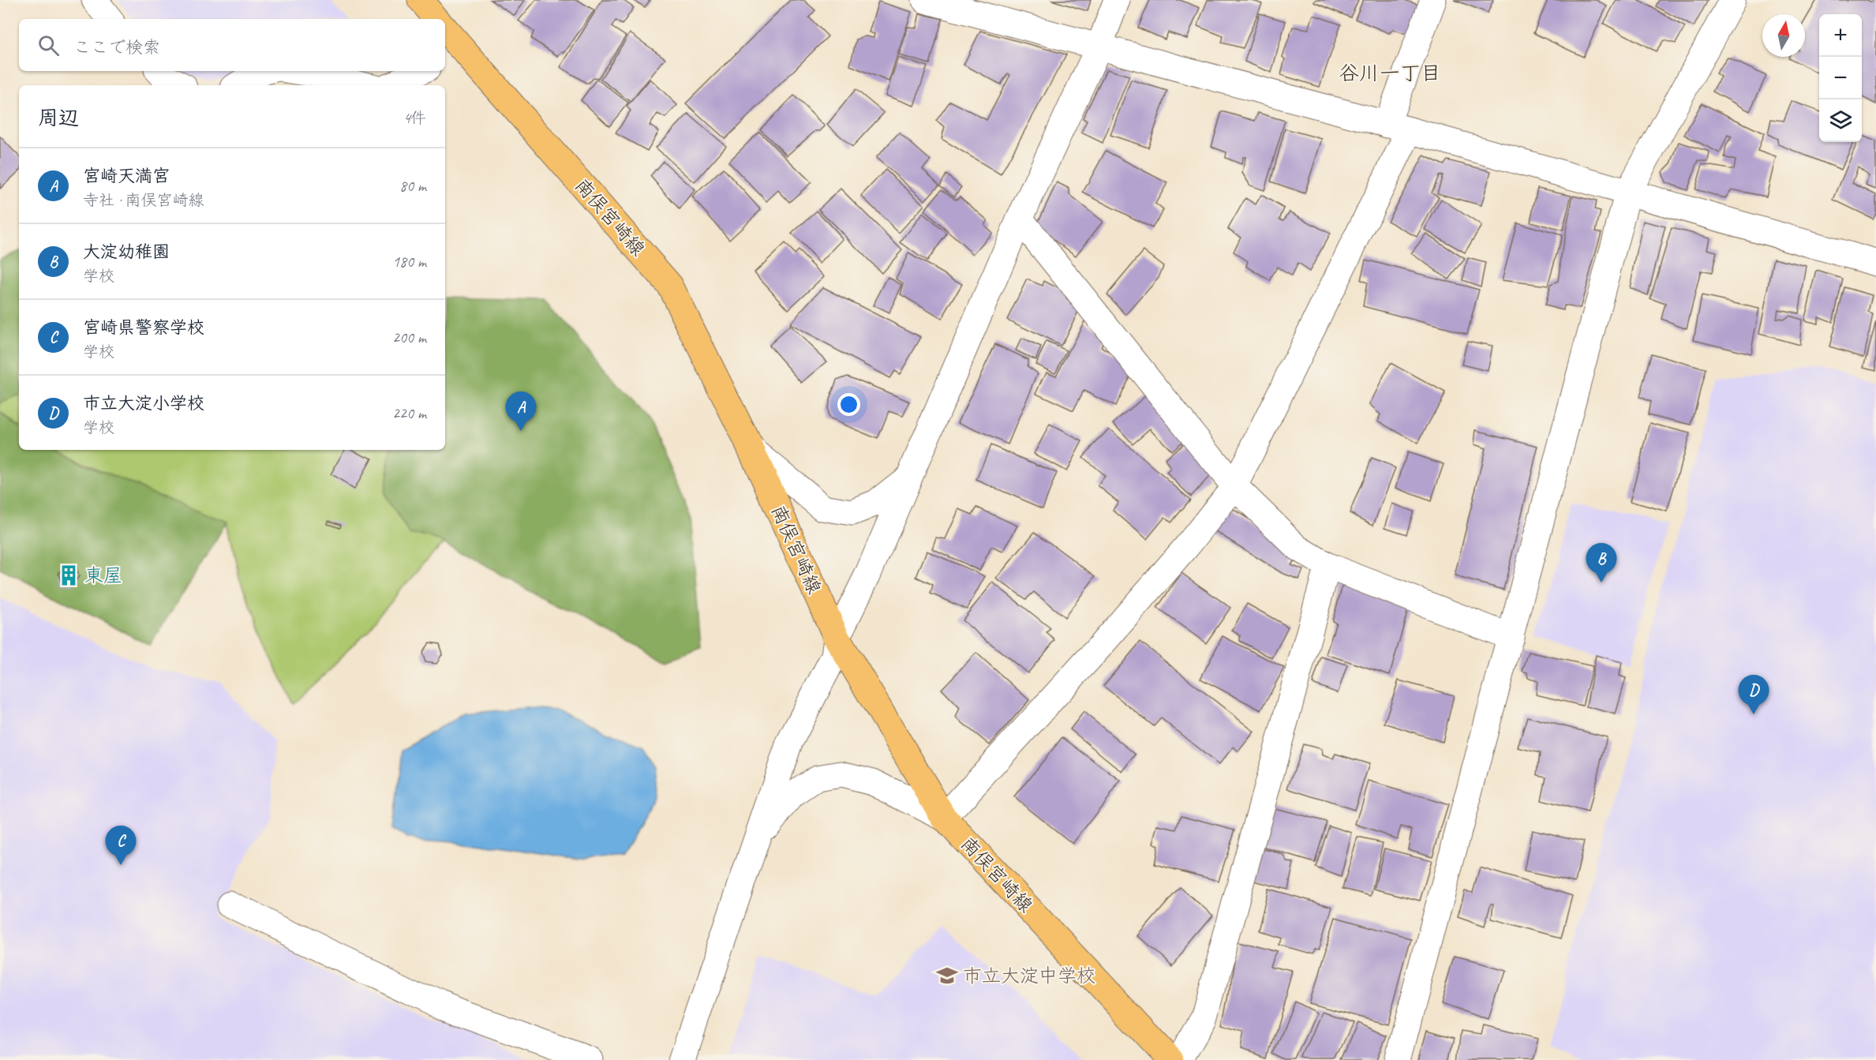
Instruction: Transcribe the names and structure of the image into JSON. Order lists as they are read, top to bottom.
{
  "streets": {
    "main road": ["南俣宮崎線"]
  },
  "districts": ["谷川一丁目"],
  "places": {
    "building": ["東屋"],
    "school or university": ["市立大淀中学校"]
  },
  "north": "top",
  "page": {
    "map_buttons": ["+", "−"],
    "search": "ここで検索",
    "heading": ["周辺", "4件"],
    "list": [
      {
        "mark": "A",
        "name": "宮崎天満宮",
        "note": "寺社 · 南俣宮崎線",
        "value": "80 m"
      },
      {
        "mark": "B",
        "name": "大淀幼稚園",
        "note": "学校",
        "value": "180 m"
      },
      {
        "mark": "C",
        "name": "宮崎県警察学校",
        "note": "学校",
        "value": "200 m"
      },
      {
        "mark": "D",
        "name": "市立大淀小学校",
        "note": "学校",
        "value": "220 m"
      }
    ],
    "pins": [
      "A",
      "B",
      "D",
      "C"
    ]
  }
}
